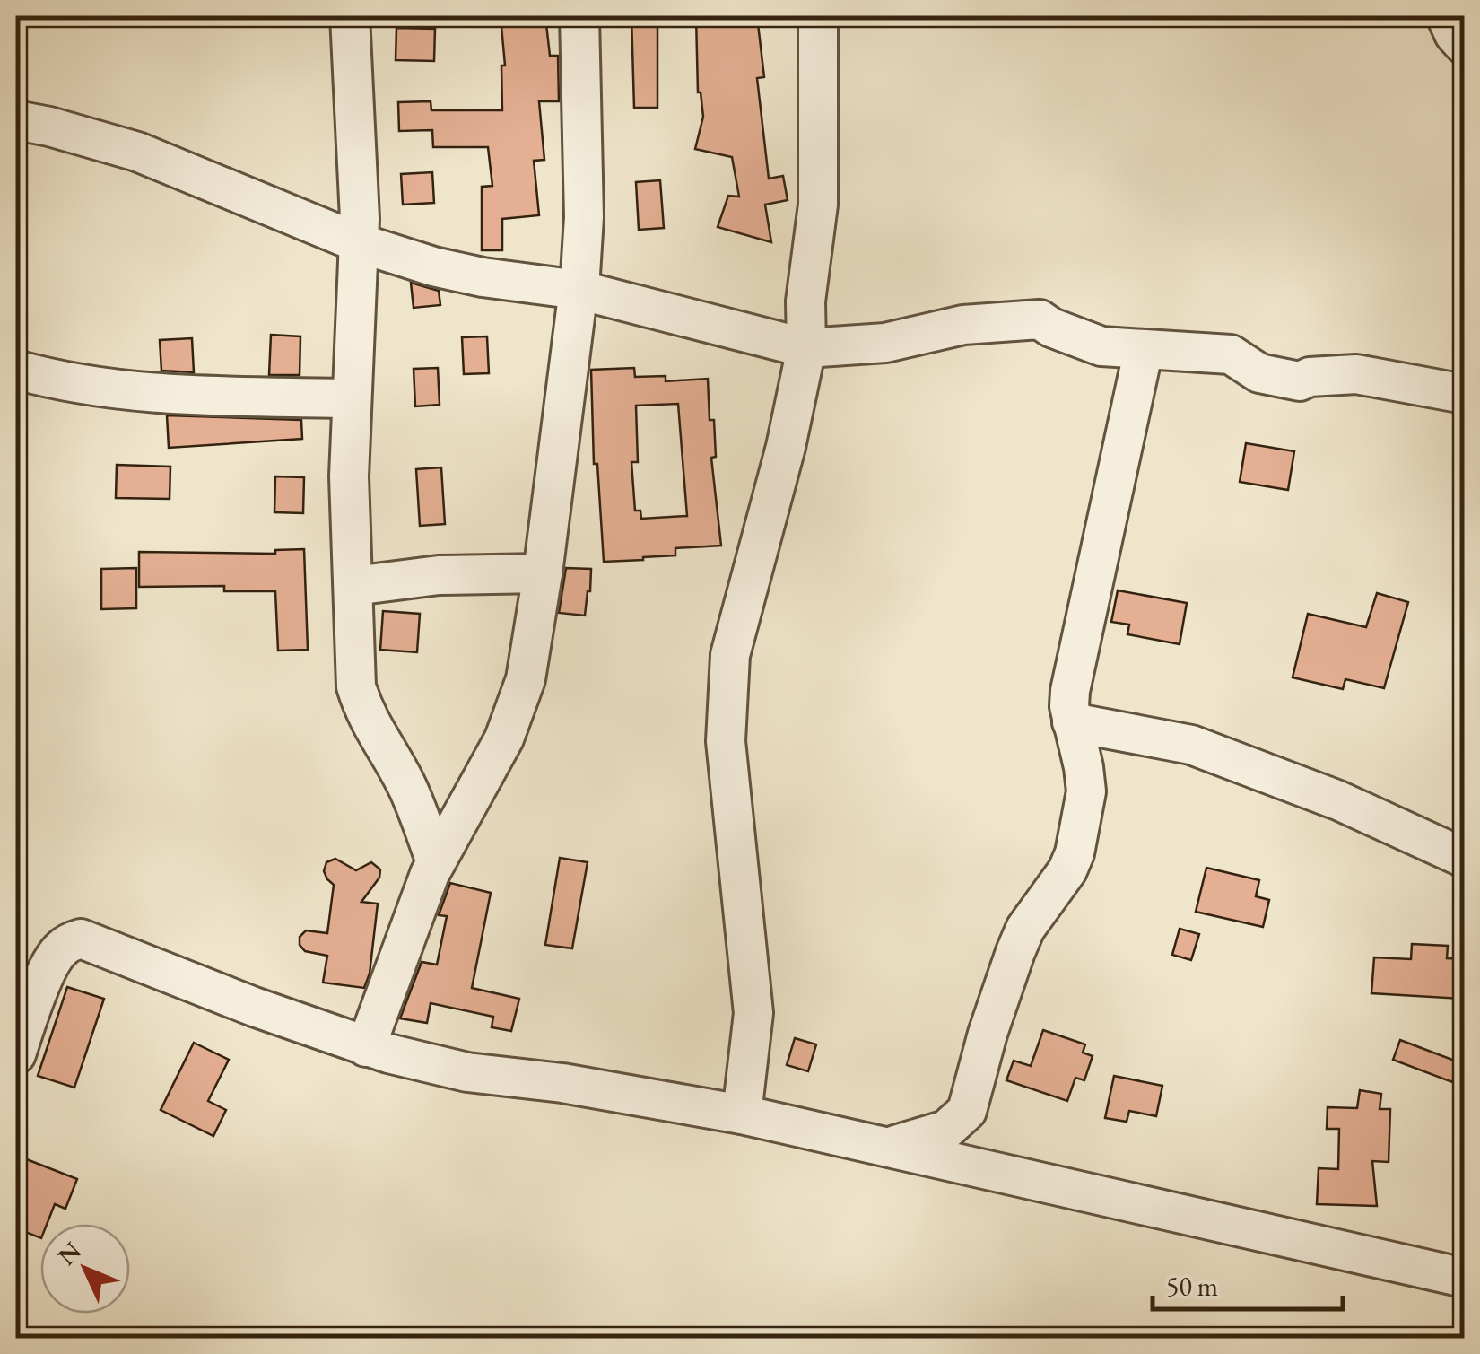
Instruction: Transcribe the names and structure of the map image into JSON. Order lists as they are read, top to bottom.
{
  "scale_bar": "50 m",
  "north": "top left"
}
